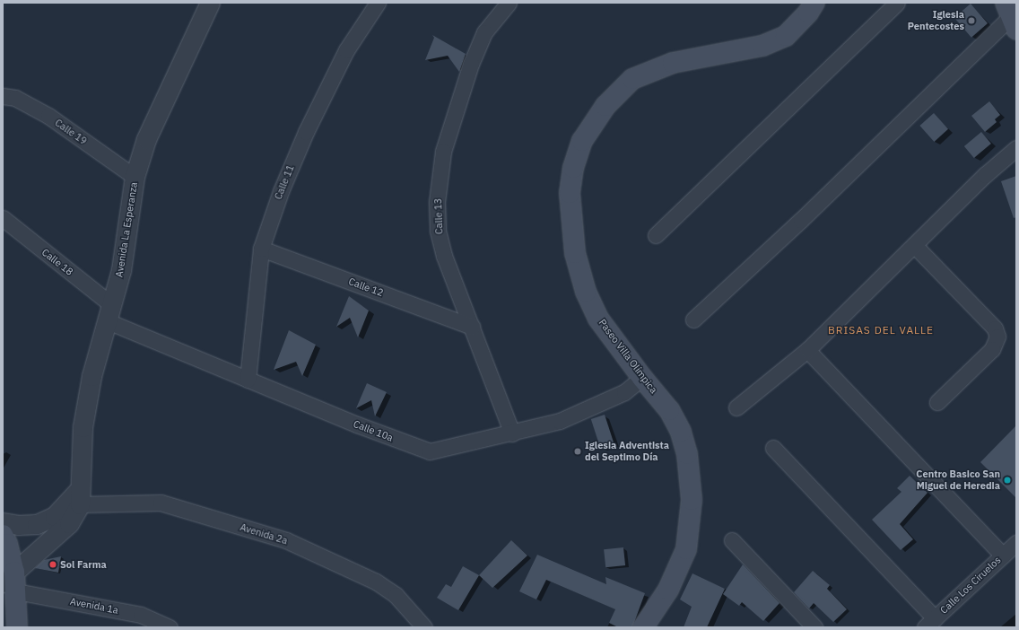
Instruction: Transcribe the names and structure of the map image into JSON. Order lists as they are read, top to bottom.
{
  "streets": {
    "main road": ["Paseo Villa Olímpica"],
    "street": [
      "Calle 19",
      "Calle 11",
      "Calle 13",
      "Avenida La Esperanza",
      "Calle 18",
      "Calle 12",
      "Calle 10a",
      "Avenida 2a",
      "Calle Los Ciruelos",
      "Avenida 1a"
    ]
  },
  "crossings": [
    ["Calle 19", "Avenida La Esperanza"],
    ["Calle 11", "Calle 12"],
    ["Calle 11", "Calle 10a"],
    ["Calle 13", "Calle 12"],
    ["Calle 13", "Calle 10a"],
    ["Avenida La Esperanza", "Calle 18"],
    ["Avenida La Esperanza", "Calle 10a"],
    ["Avenida La Esperanza", "Avenida 2a"],
    ["Avenida La Esperanza", "Avenida 1a"],
    ["Calle 18", "Calle 10a"],
    ["Paseo Villa Olímpica", "Calle 10a"]
  ],
  "districts": ["BRISAS DEL VALLE"],
  "places": [
    "Iglesia Pentecostes",
    "Iglesia Adventista del Septimo Día",
    "Centro Basico San Miguel de Heredia",
    "Sol Farma"
  ]
}
